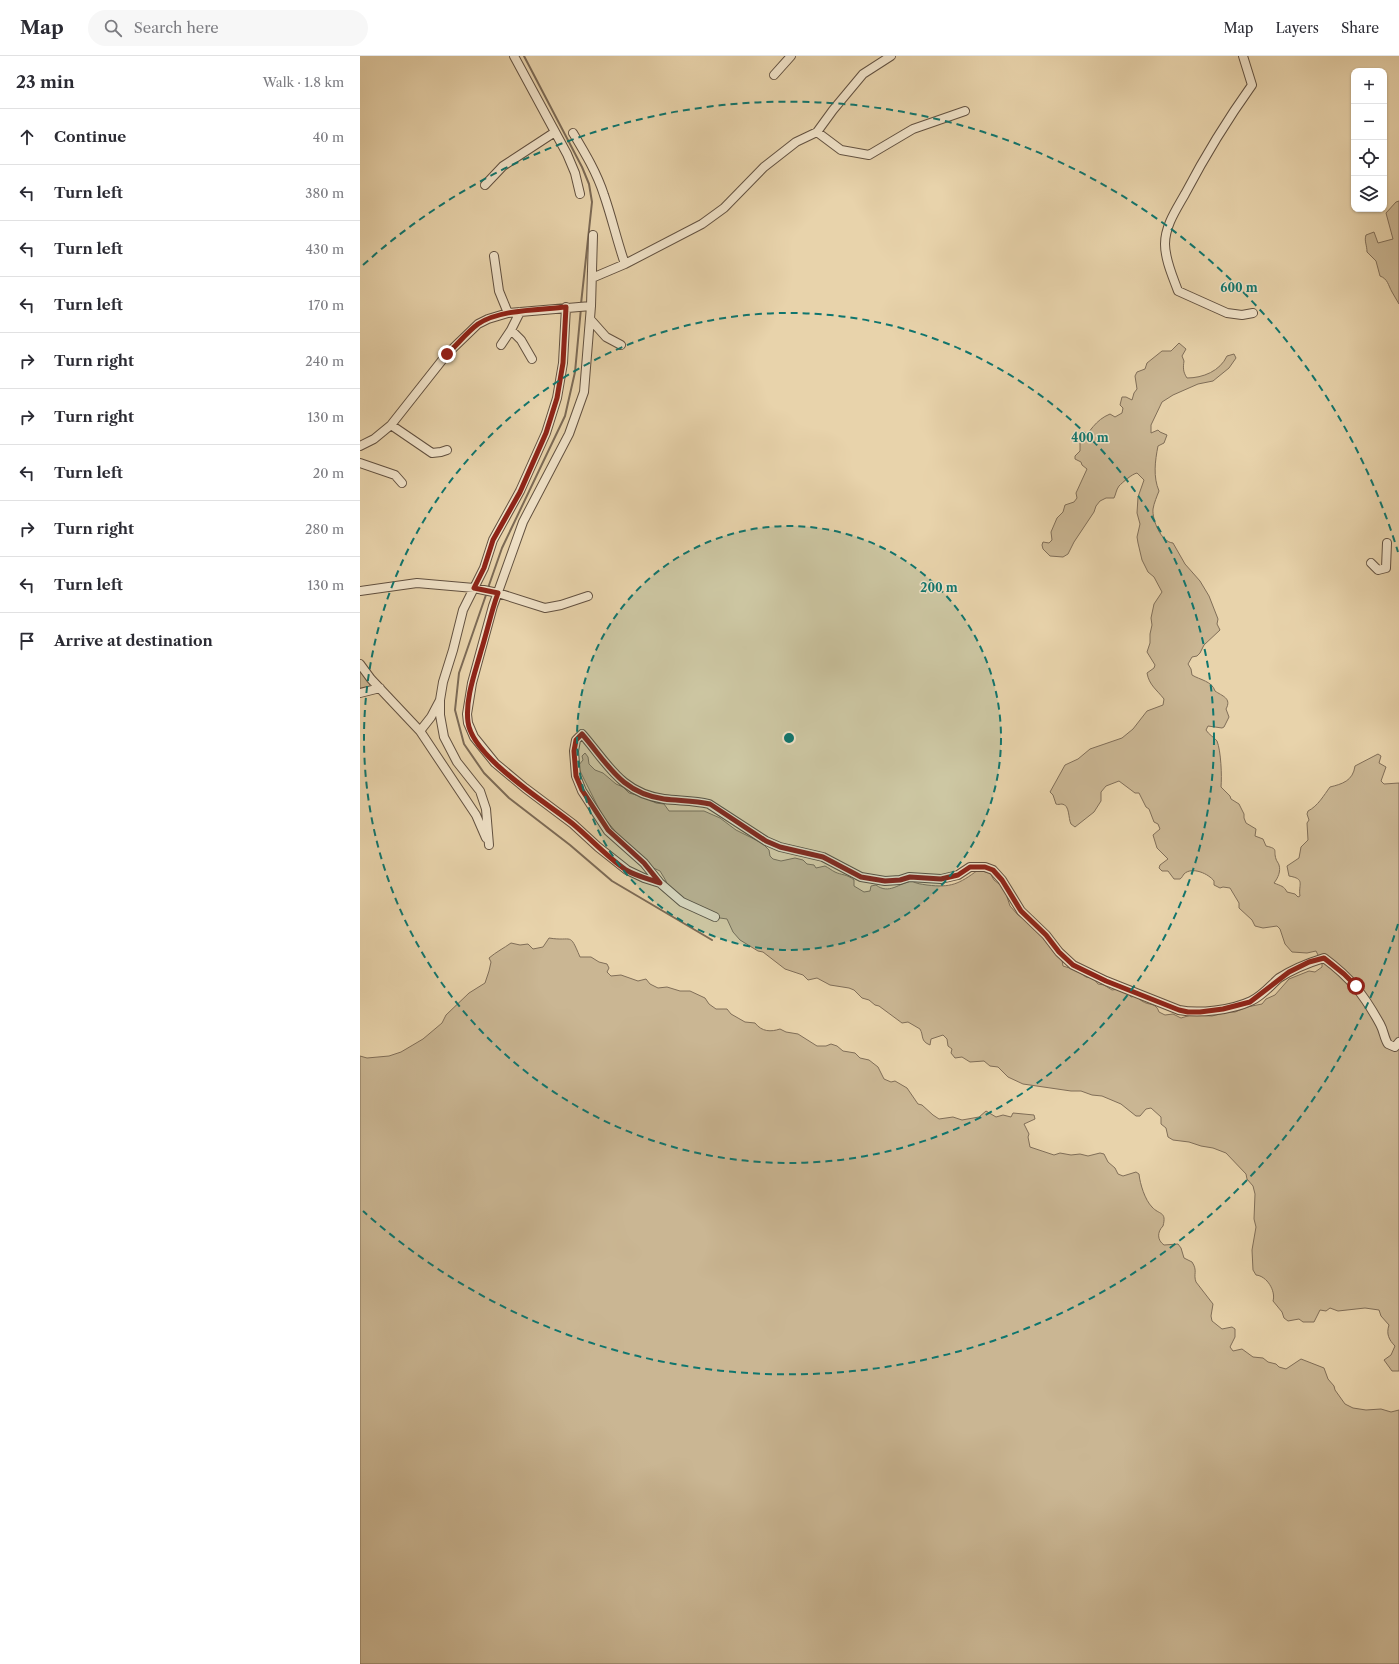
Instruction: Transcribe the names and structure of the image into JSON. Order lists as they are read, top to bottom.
{
  "page": {
    "header": "Map",
    "search": "Search here",
    "nav": ["Map", "Layers", "Share"],
    "heading": ["23 min", "Walk · 1.8 km"],
    "map_buttons": ["+", "−"],
    "list": [
      ["Continue", "40 m"],
      ["Turn left", "380 m"],
      ["Turn left", "430 m"],
      ["Turn left", "170 m"],
      ["Turn right", "240 m"],
      ["Turn right", "130 m"],
      ["Turn left", "20 m"],
      ["Turn right", "280 m"],
      ["Turn left", "130 m"],
      "Arrive at destination"
    ]
  },
  "rings": ["600 m", "400 m", "200 m"]
}
